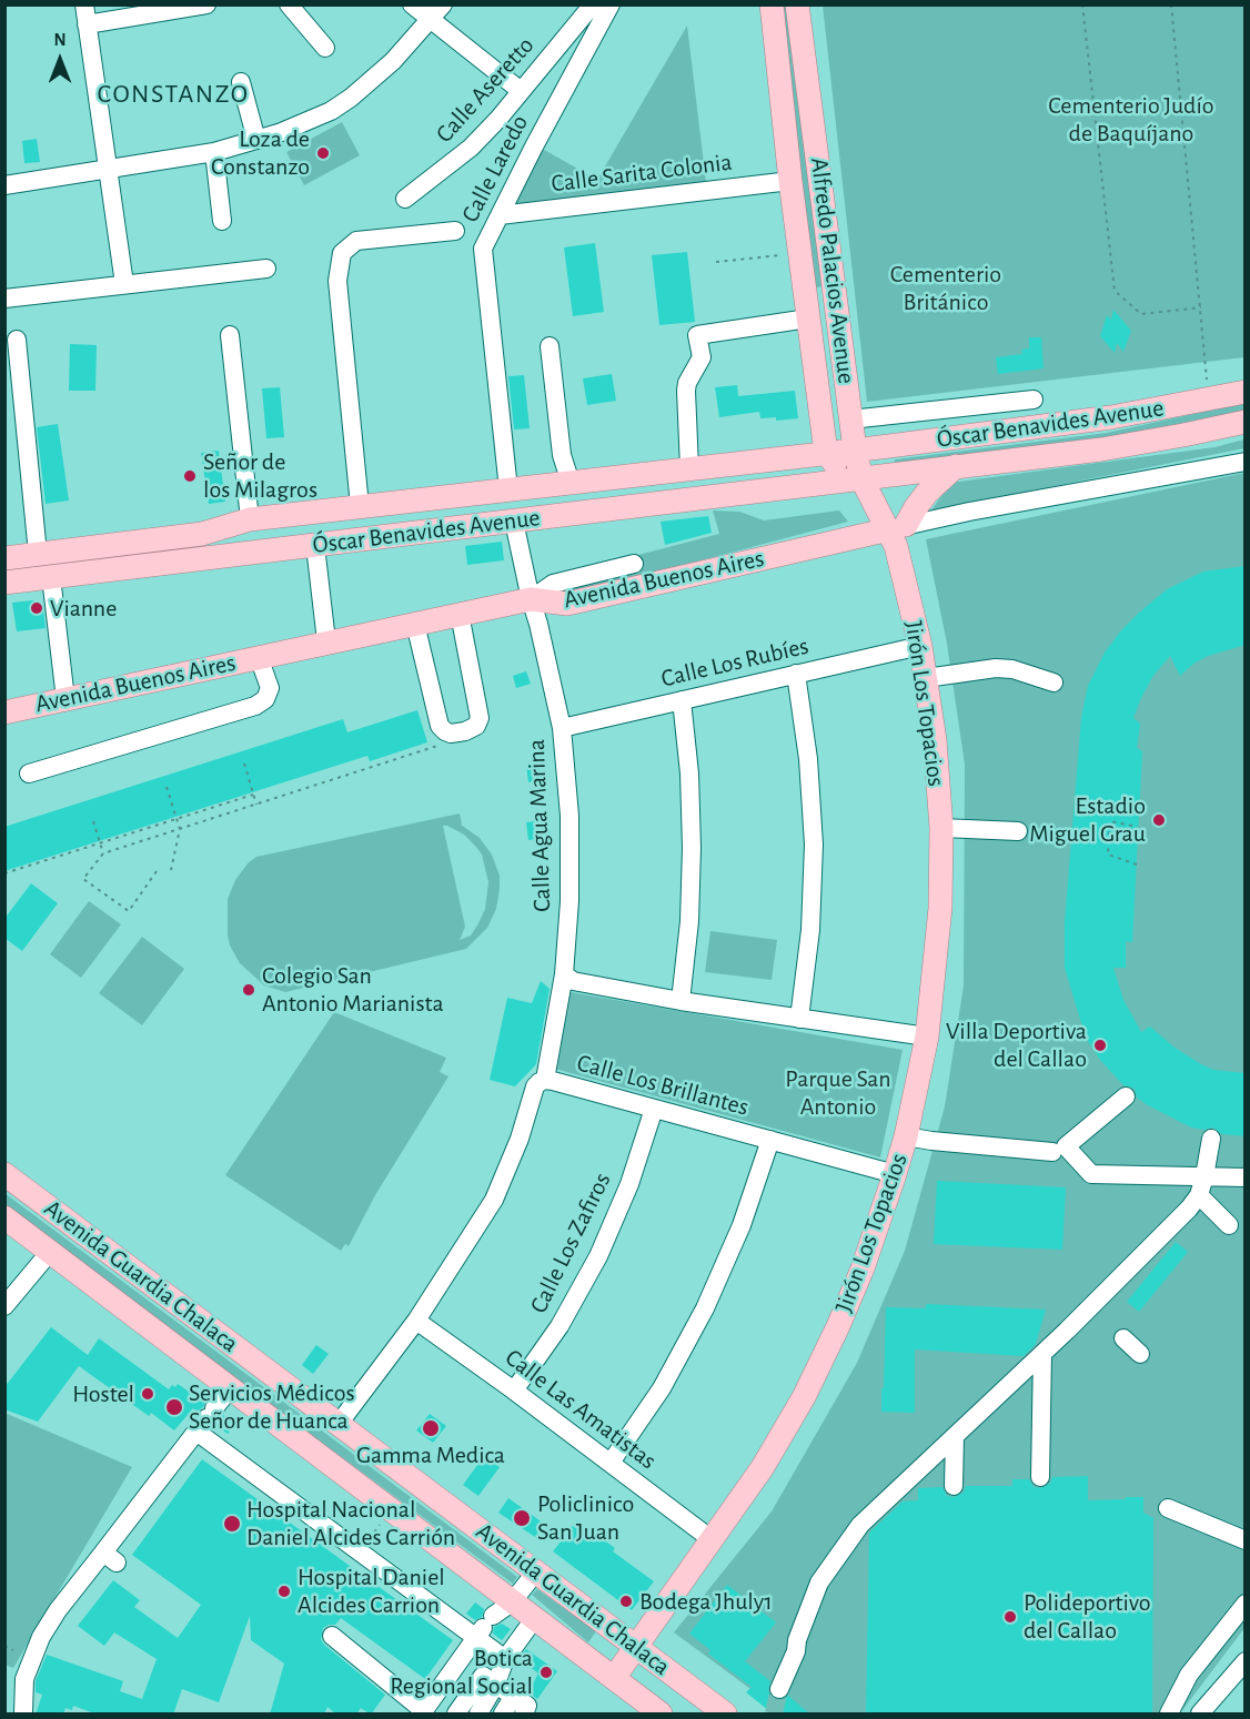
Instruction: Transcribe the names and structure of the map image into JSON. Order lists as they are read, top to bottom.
{
  "streets": {
    "main road": [
      "Alfredo Palacios Avenue",
      "Óscar Benavides Avenue",
      "Avenida Buenos Aires",
      "Jirón Los Topacios",
      "Avenida Guardia Chalaca"
    ],
    "street": [
      "Calle Aseretto",
      "Calle Laredo",
      "Calle Sarita Colonia",
      "Calle Los Rubíes",
      "Calle Agua Marina",
      "Calle Los Brillantes",
      "Calle Los Zafiros",
      "Calle Las Amatistas"
    ]
  },
  "crossings": [
    ["Calle Laredo", "Calle Sarita Colonia"],
    ["Calle Laredo", "Óscar Benavides Avenue"],
    ["Calle Sarita Colonia", "Alfredo Palacios Avenue"],
    ["Alfredo Palacios Avenue", "Óscar Benavides Avenue"],
    ["Alfredo Palacios Avenue", "Avenida Buenos Aires"],
    ["Alfredo Palacios Avenue", "Jirón Los Topacios"],
    ["Óscar Benavides Avenue", "Calle Agua Marina"],
    ["Avenida Buenos Aires", "Jirón Los Topacios"],
    ["Avenida Buenos Aires", "Calle Agua Marina"],
    ["Calle Los Rubíes", "Jirón Los Topacios"],
    ["Calle Los Rubíes", "Calle Agua Marina"],
    ["Jirón Los Topacios", "Calle Los Brillantes"],
    ["Jirón Los Topacios", "Avenida Guardia Chalaca"],
    ["Jirón Los Topacios", "Calle Las Amatistas"],
    ["Calle Agua Marina", "Calle Los Brillantes"],
    ["Calle Los Brillantes", "Calle Los Zafiros"],
    ["Calle Los Zafiros", "Calle Las Amatistas"]
  ],
  "districts": ["CONSTANZO"],
  "parks": ["Cementerio Judío de Baquíjano", "Cementerio Británico", "Parque San Antonio"],
  "places": [
    "Loza de Constanzo",
    "Señor de los Milagros",
    "Vianne",
    "Estadio Miguel Grau",
    "Colegio San Antonio Marianista",
    "Villa Deportiva del Callao",
    "Hostel",
    "Servicios Médicos Señor de Huanca",
    "Gamma Medica",
    "Policlinico San Juan",
    "Hospital Nacional Daniel Alcides Carrión",
    "Hospital Daniel Alcides Carrion",
    "Bodega Jhuly1",
    "Polideportivo del Callao",
    "Botica Regional Social"
  ],
  "north": "top"
}
